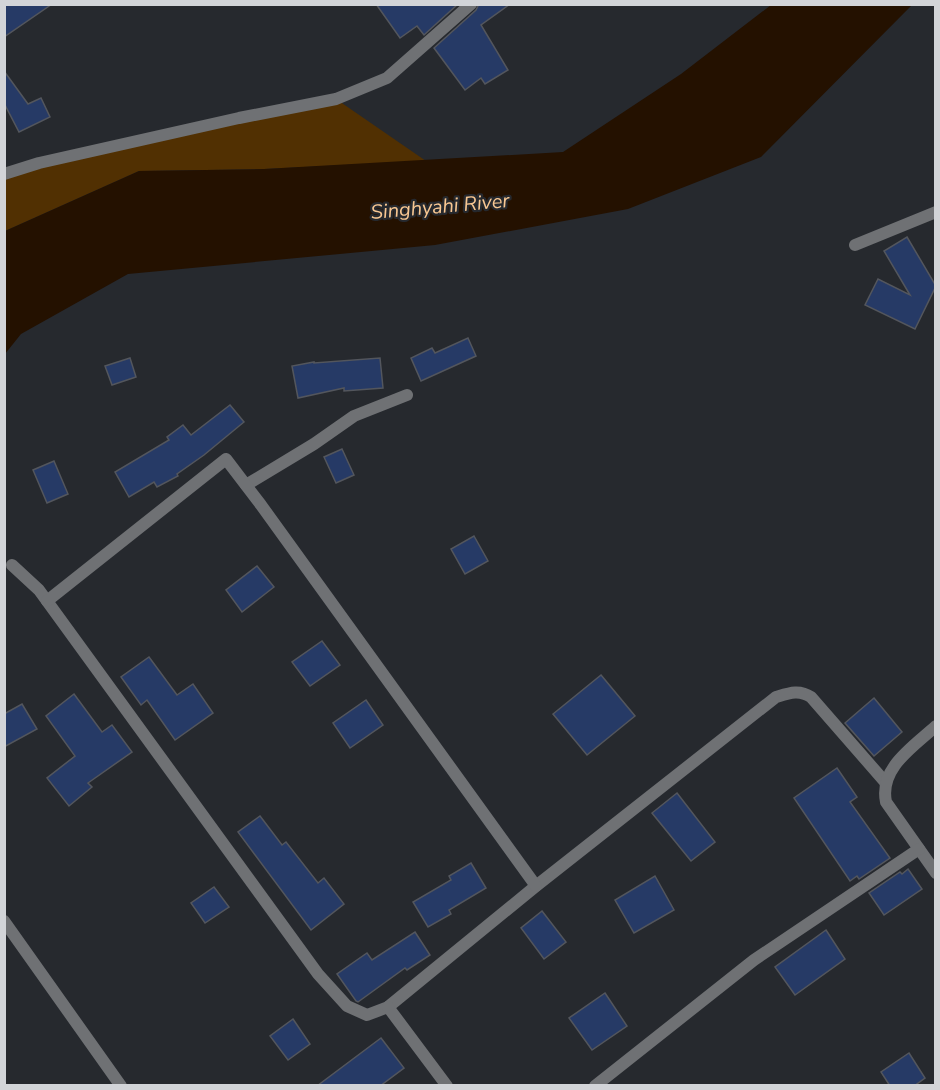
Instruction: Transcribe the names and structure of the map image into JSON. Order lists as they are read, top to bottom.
{
  "water": ["Singhyahi River"]
}
